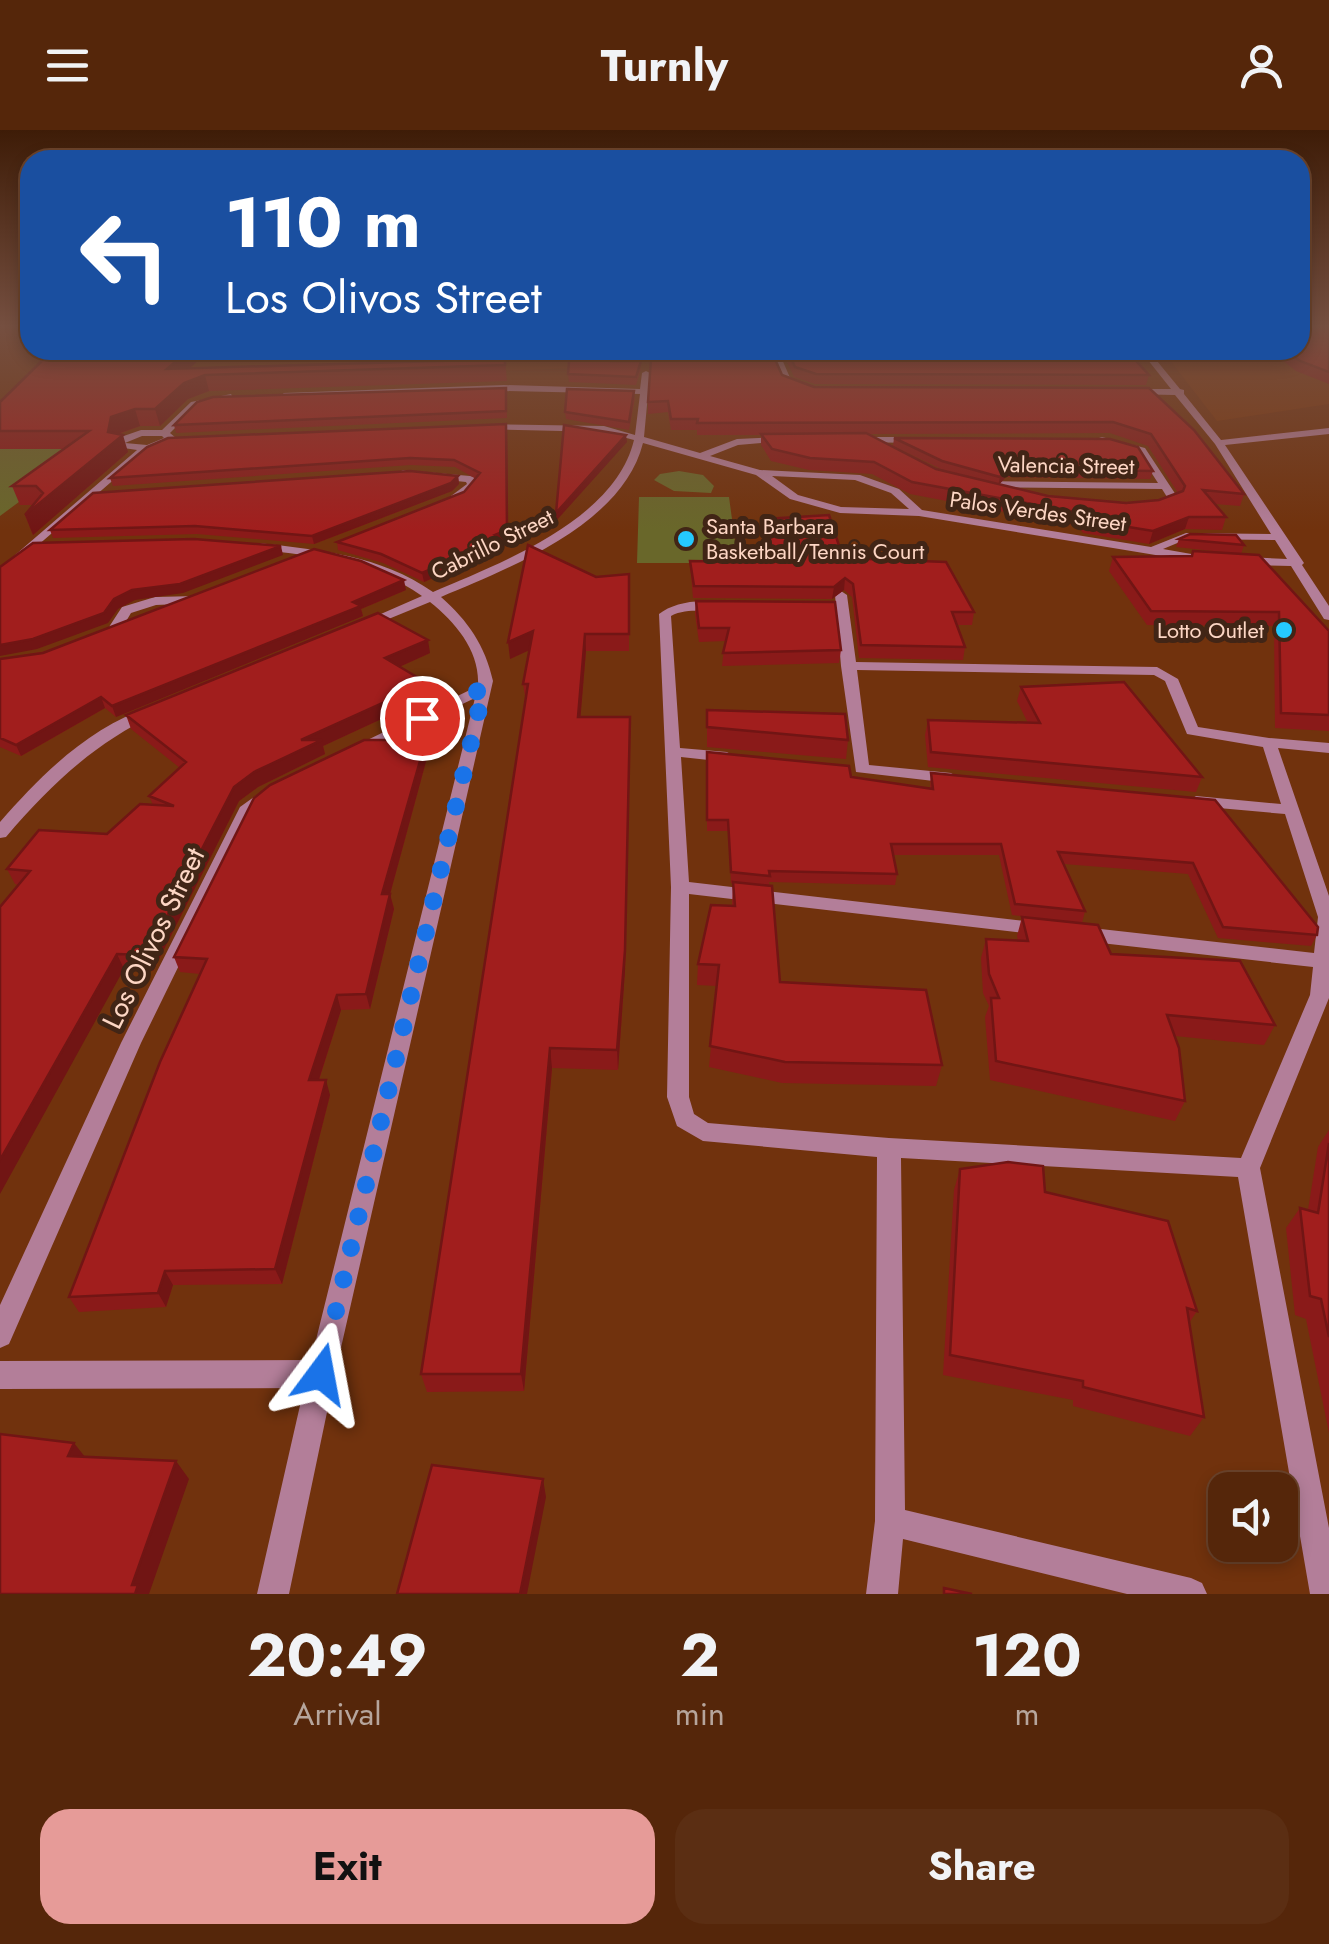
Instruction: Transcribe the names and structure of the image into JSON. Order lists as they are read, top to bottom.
{
  "streets": {
    "street": [
      "Valencia Street",
      "Palos Verdes Street",
      "Cabrillo Street",
      "Los Olivos Street"
    ]
  },
  "crossings": [
    ["Palos Verdes Street", "Cabrillo Street"]
  ],
  "places": ["Santa Barbara Basketball/Tennis Court", "Lotto Outlet"],
  "page": {
    "header": "Turnly",
    "turn": ["110 m", "Los Olivos Street"],
    "eta": [
      "20:49",
      "Arrival",
      "2",
      "min",
      "120",
      "m"
    ],
    "buttons": ["Exit", "Share"]
  }
}
